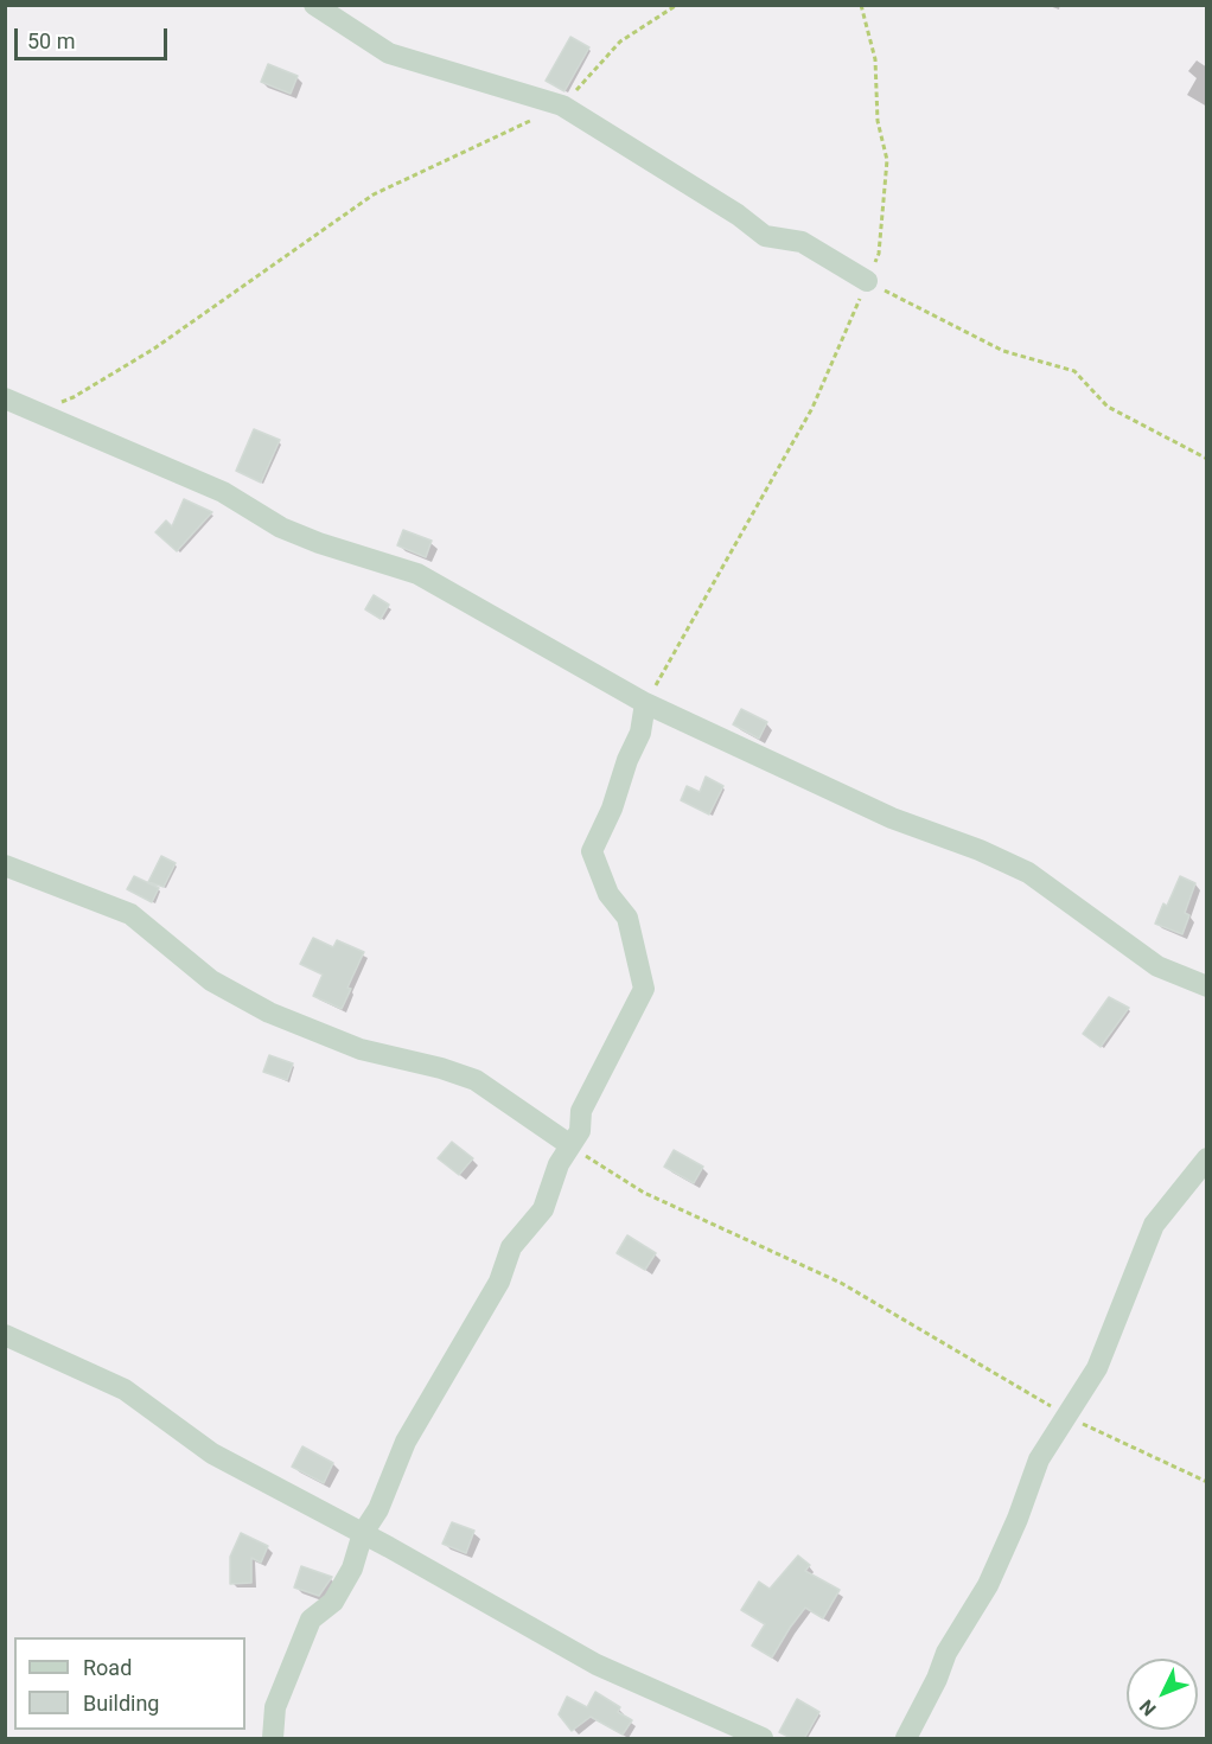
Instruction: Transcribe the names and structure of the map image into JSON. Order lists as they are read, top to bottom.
{
  "legend": ["Road", "Building"],
  "scale_bar": "50 m",
  "north": "bottom left"
}
